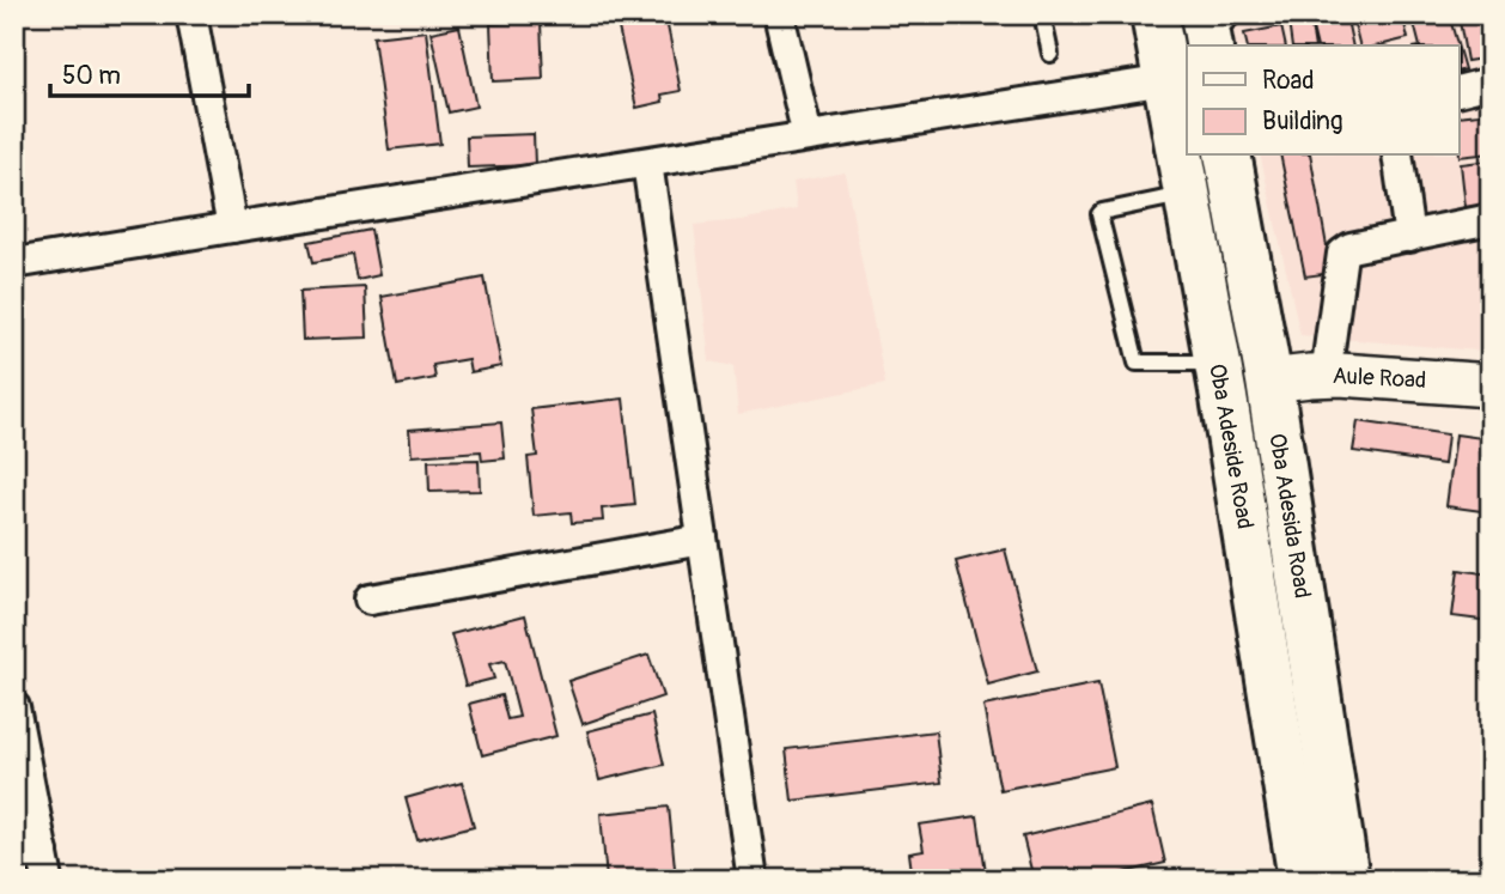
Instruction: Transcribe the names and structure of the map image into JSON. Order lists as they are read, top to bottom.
{
  "streets": {
    "main road": ["Oba Adeside Road", "Oba Adesida Road"],
    "street": ["Aule Road"]
  },
  "crossings": [
    ["Aule Road", "Oba Adesida Road"]
  ],
  "legend": ["Road", "Building"],
  "scale_bar": "50 m"
}
